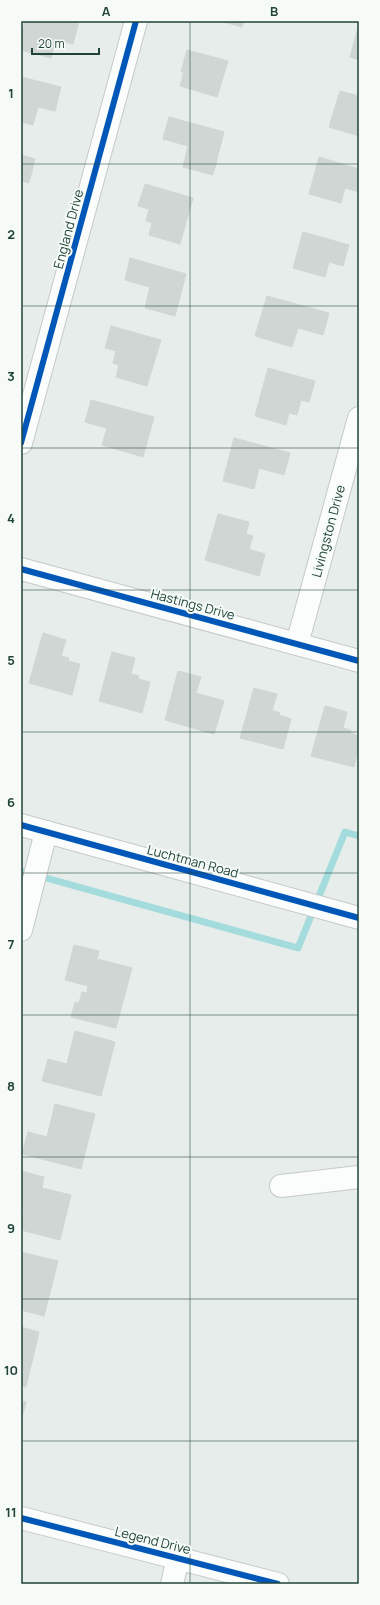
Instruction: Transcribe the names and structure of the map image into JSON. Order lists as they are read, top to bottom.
{
  "streets": {
    "street": [
      "England Drive",
      "Livingston Drive",
      "Hastings Drive",
      "Luchtman Road",
      "Legend Drive"
    ]
  },
  "crossings": [
    ["Livingston Drive", "Hastings Drive"]
  ],
  "scale_bar": "20 m",
  "grid": {
    "columns": ["A", "B"],
    "rows": [
      "1",
      "2",
      "3",
      "4",
      "5",
      "6",
      "7",
      "8",
      "9",
      "10",
      "11"
    ]
  }
}
